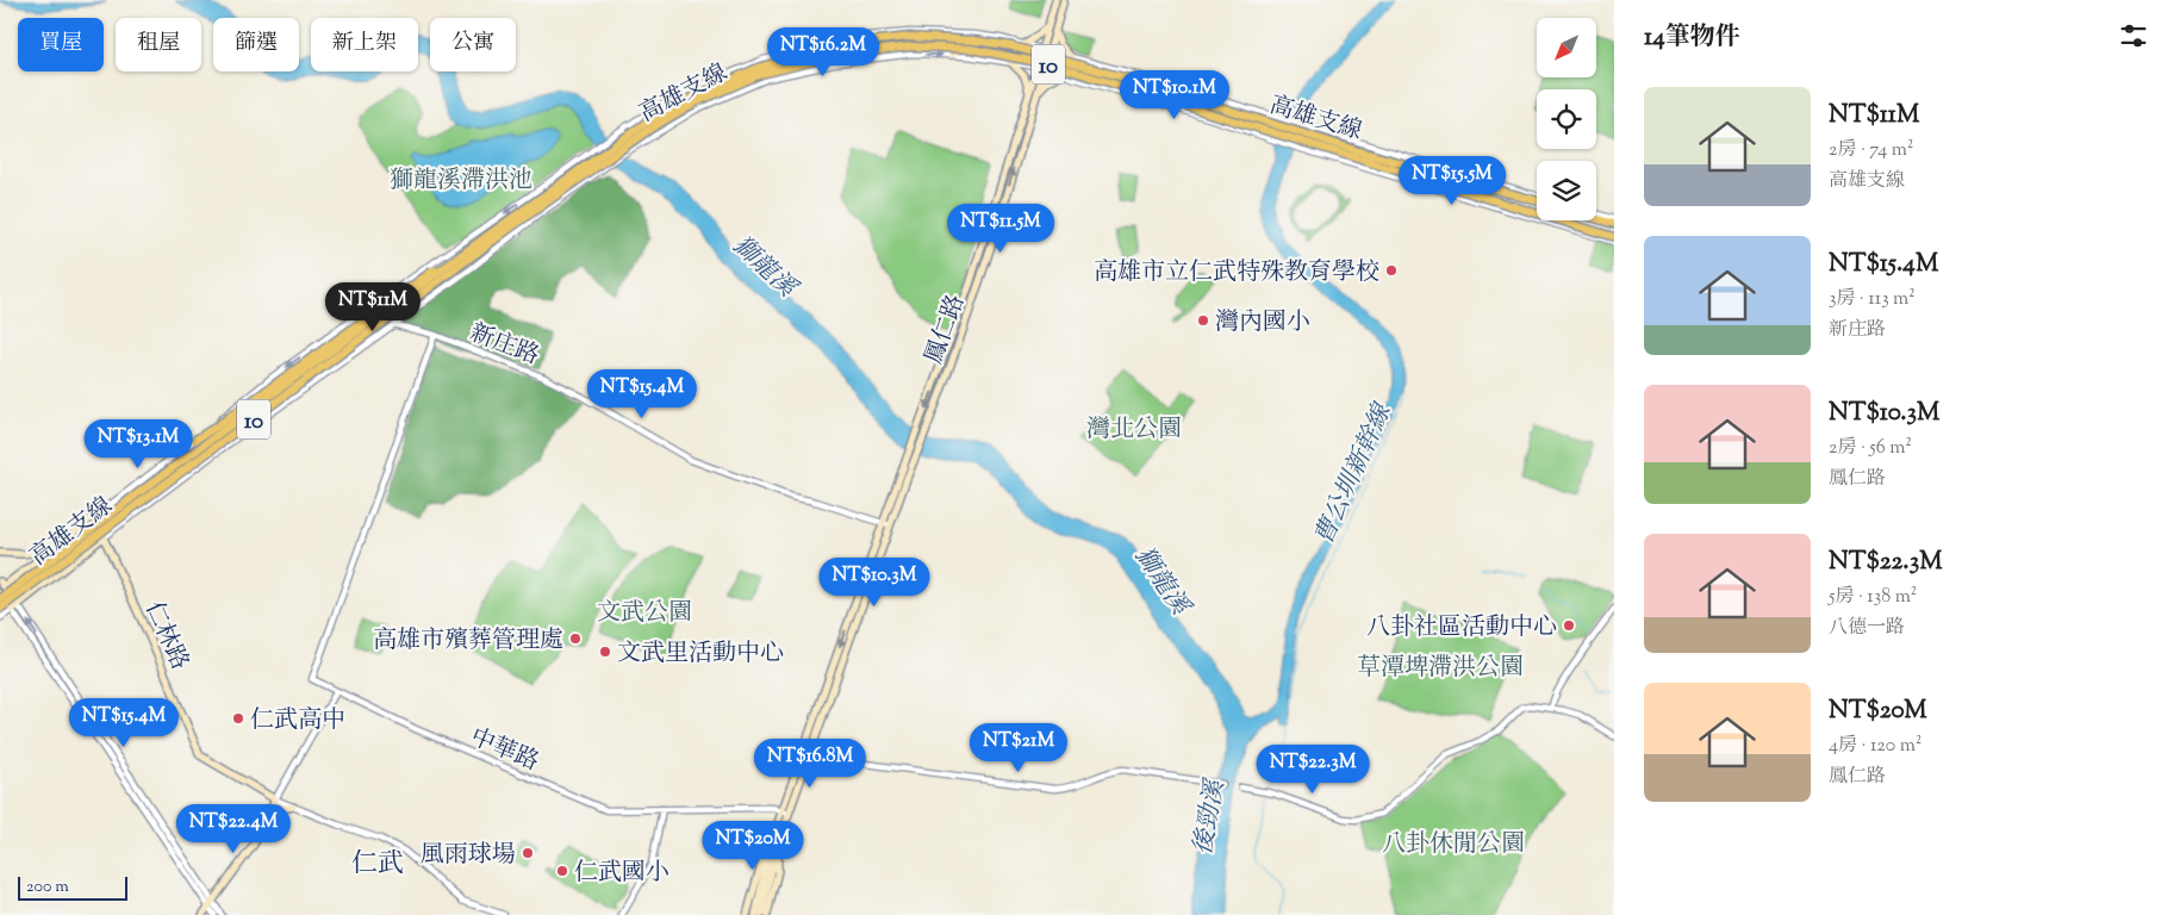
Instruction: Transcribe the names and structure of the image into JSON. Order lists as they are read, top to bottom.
{
  "streets": {
    "highway": ["10", "高雄支線"],
    "main road": ["鳳仁路", "仁林路"],
    "street": ["新庄路", "中華路"]
  },
  "crossings": [
    ["鳳仁路", "新庄路"],
    ["新庄路", "中華路"]
  ],
  "districts": ["仁武"],
  "water": ["獅龍溪", "曹公圳新幹線", "後勁溪"],
  "parks": [
    "獅龍溪滯洪池",
    "灣北公園",
    "文武公園",
    "草潭埤滯洪公園",
    "八卦休閒公園"
  ],
  "places": [
    "高雄市立仁武特殊教育學校",
    "灣內國小",
    "八卦社區活動中心",
    "高雄市殯葬管理處",
    "文武里活動中心",
    "仁武高中",
    "風雨球場",
    "仁武國小"
  ],
  "scale_bar": "200 m",
  "north": "bottom left",
  "page": {
    "heading": "14筆物件",
    "chip": [
      "買屋",
      "租屋",
      "篩選",
      "新上架",
      "公寓"
    ],
    "price": [
      "NT$16.2M",
      "NT$10.1M",
      "NT$15.5M",
      "NT$11.5M",
      "NT$11M",
      "NT$15.4M",
      "NT$13.1M",
      "NT$10.3M",
      "NT$15.4M",
      "NT$21M",
      "NT$16.8M",
      "NT$22.3M",
      "NT$22.4M",
      "NT$20M"
    ],
    "list": [
      {
        "name": "NT$11M",
        "note": "2房 · 74 m² · 高雄支線"
      },
      {
        "name": "NT$15.4M",
        "note": "3房 · 113 m² · 新庄路"
      },
      {
        "name": "NT$10.3M",
        "note": "2房 · 56 m² · 鳳仁路"
      },
      {
        "name": "NT$22.3M",
        "note": "5房 · 138 m² · 八德一路"
      },
      {
        "name": "NT$20M",
        "note": "4房 · 120 m² · 鳳仁路"
      }
    ],
    "scale": "200 m"
  }
}
